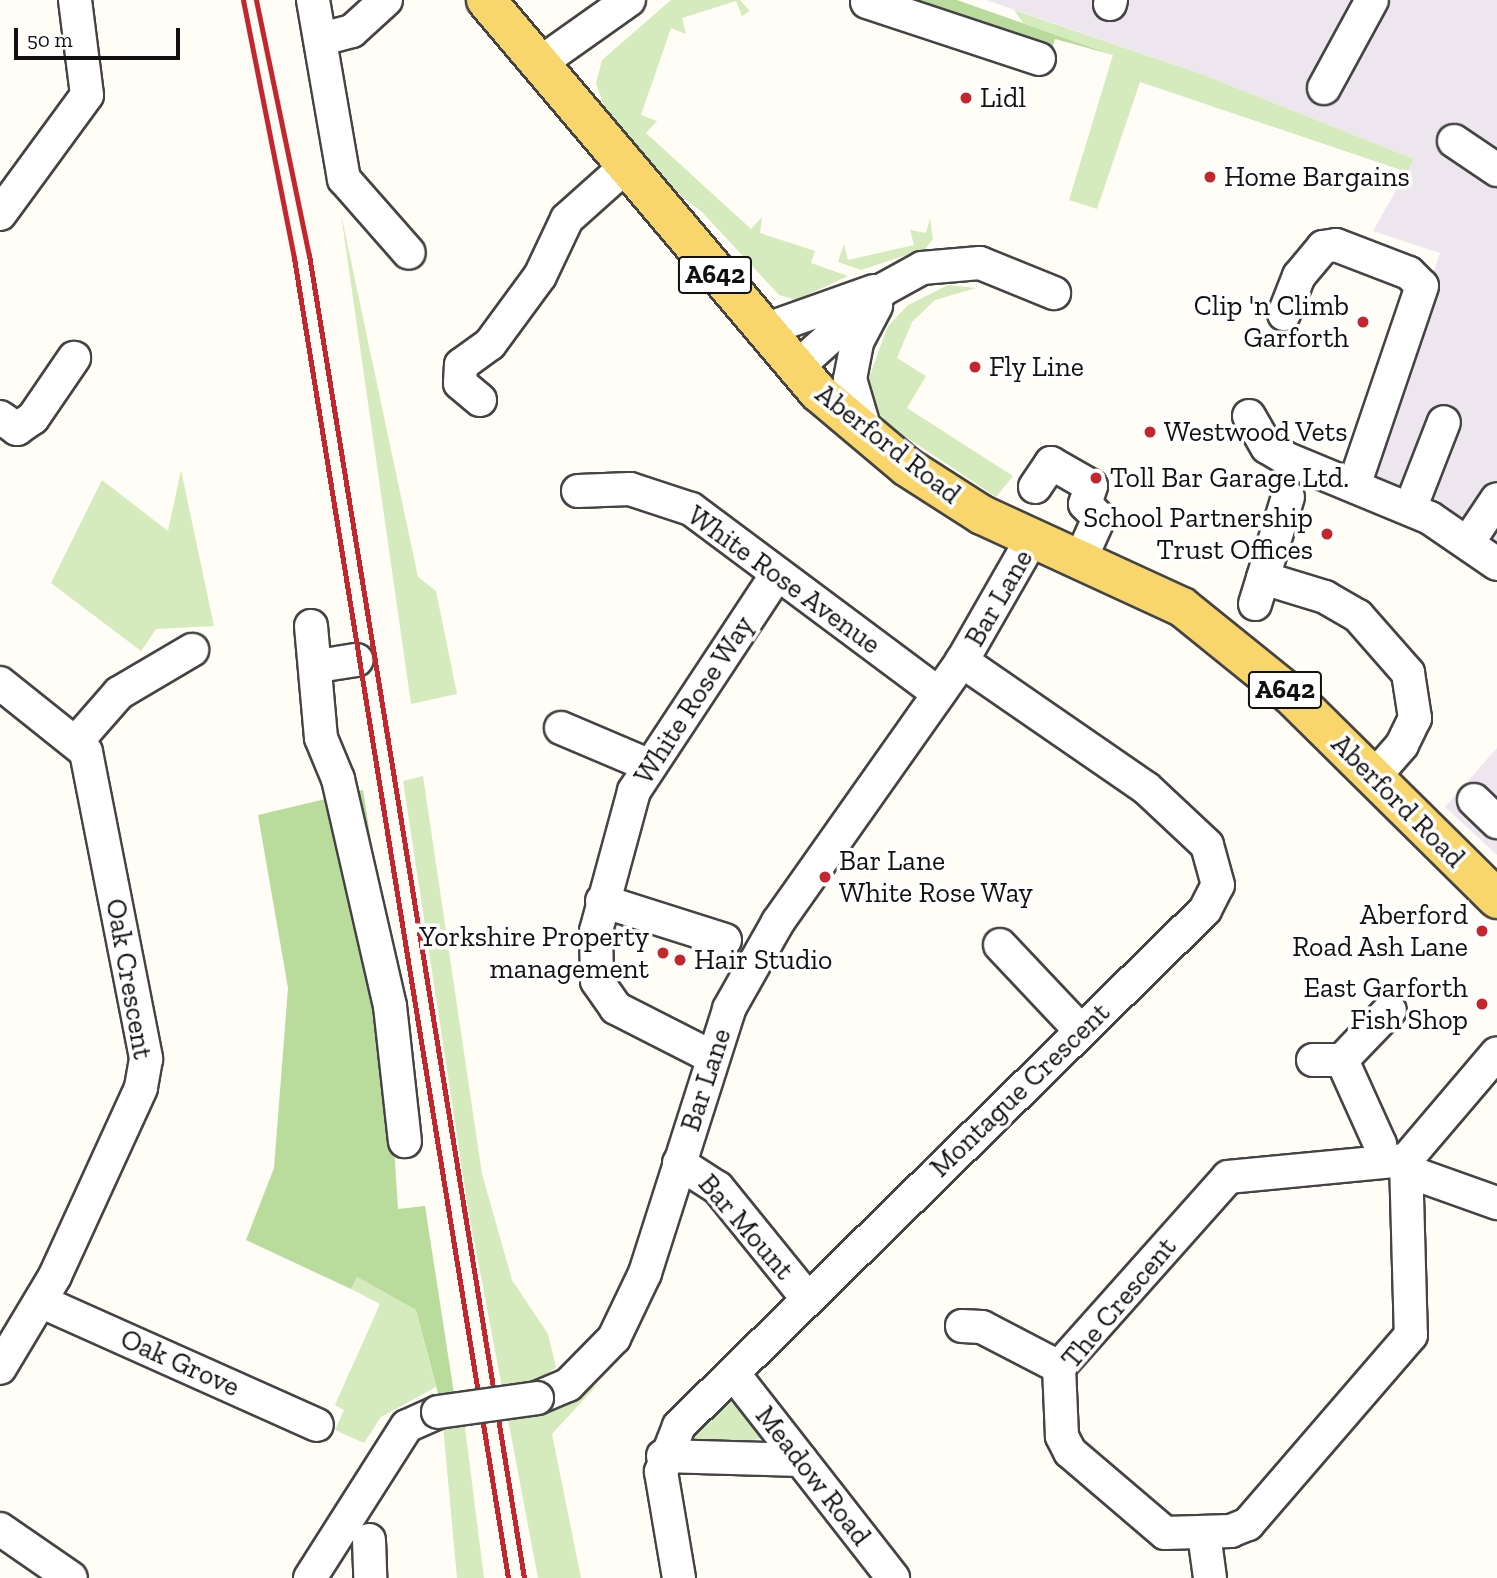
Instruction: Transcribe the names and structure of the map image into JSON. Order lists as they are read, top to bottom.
{
  "streets": {
    "main road": ["A642", "Aberford Road"],
    "street": [
      "White Rose Avenue",
      "Bar Lane",
      "White Rose Way",
      "Oak Crescent",
      "Montague Crescent",
      "Bar Mount",
      "The Crescent",
      "Oak Grove",
      "Meadow Road"
    ]
  },
  "crossings": [
    ["Aberford Road", "Bar Lane"],
    ["White Rose Avenue", "Bar Lane"],
    ["White Rose Avenue", "White Rose Way"],
    ["Bar Lane", "White Rose Way"],
    ["Bar Lane", "Montague Crescent"],
    ["Bar Lane", "Bar Mount"],
    ["Oak Crescent", "Oak Grove"],
    ["Montague Crescent", "Bar Mount"],
    ["Montague Crescent", "Meadow Road"]
  ],
  "places": [
    "Lidl",
    "Home Bargains",
    "Clip 'n Climb Garforth",
    "Fly Line",
    "Westwood Vets",
    "Toll Bar Garage Ltd.",
    "School Partnership Trust Offices",
    "Bar Lane White Rose Way",
    "Aberford Road Ash Lane",
    "Yorkshire Property management",
    "Hair Studio",
    "East Garforth Fish Shop"
  ],
  "scale_bar": "50 m"
}
